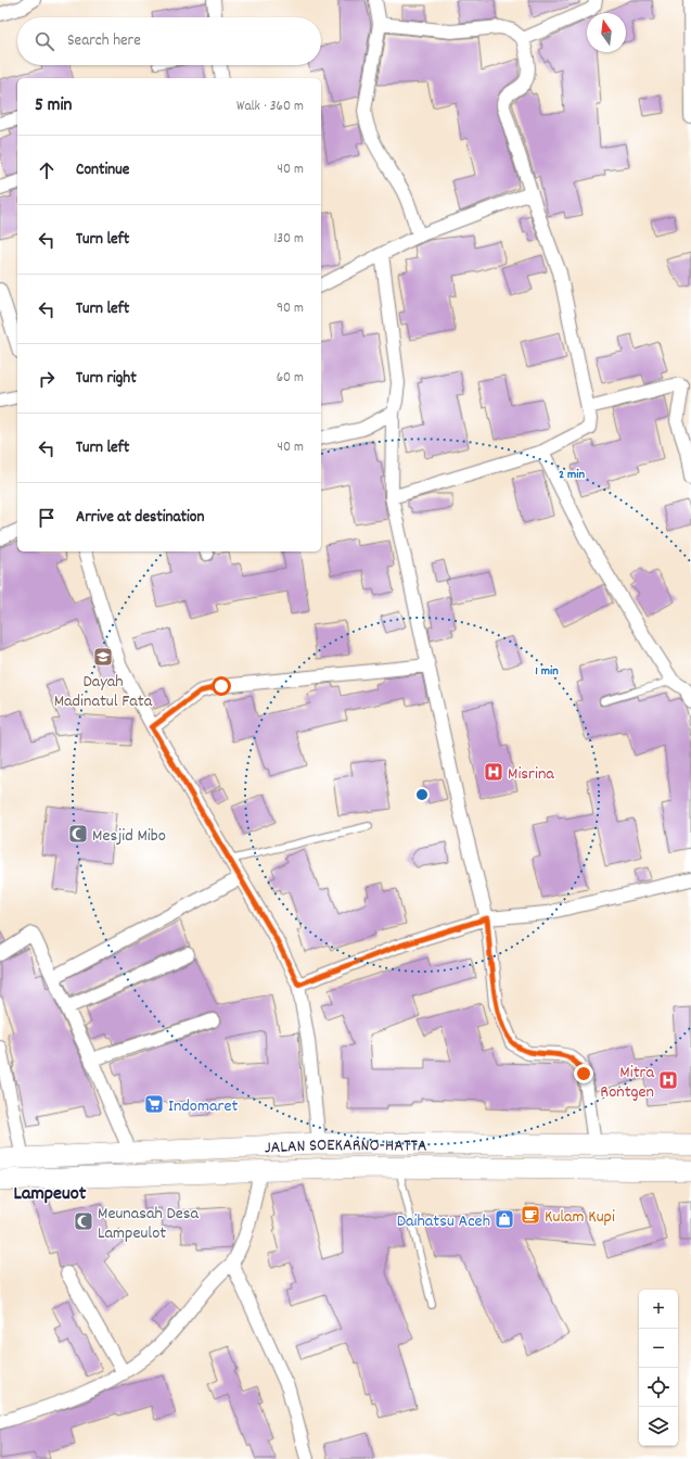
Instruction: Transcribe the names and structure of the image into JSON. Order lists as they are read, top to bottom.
{
  "streets": {
    "highway": ["JALAN SOEKARNO-HATTA"]
  },
  "districts": ["Lampeuot"],
  "places": {
    "school or university": ["Dayah Madinatul Fata"],
    "hospital": ["Misrina", "Mitra Rontgen"],
    "mosque": ["Mesjid Mibo", "Meunasah Desa Lampeulot"],
    "supermarket": ["Indomaret"],
    "cafe": ["Kulam Kupi"],
    "shop": ["Daihatsu Aceh"]
  },
  "north": "top",
  "page": {
    "search": "Search here",
    "heading": ["5 min", "Walk · 360 m"],
    "list": [
      ["Continue", "40 m"],
      ["Turn left", "130 m"],
      ["Turn left", "90 m"],
      ["Turn right", "60 m"],
      ["Turn left", "40 m"],
      "Arrive at destination"
    ],
    "map_buttons": ["+", "−"]
  },
  "rings": ["2 min", "1 min"]
}
